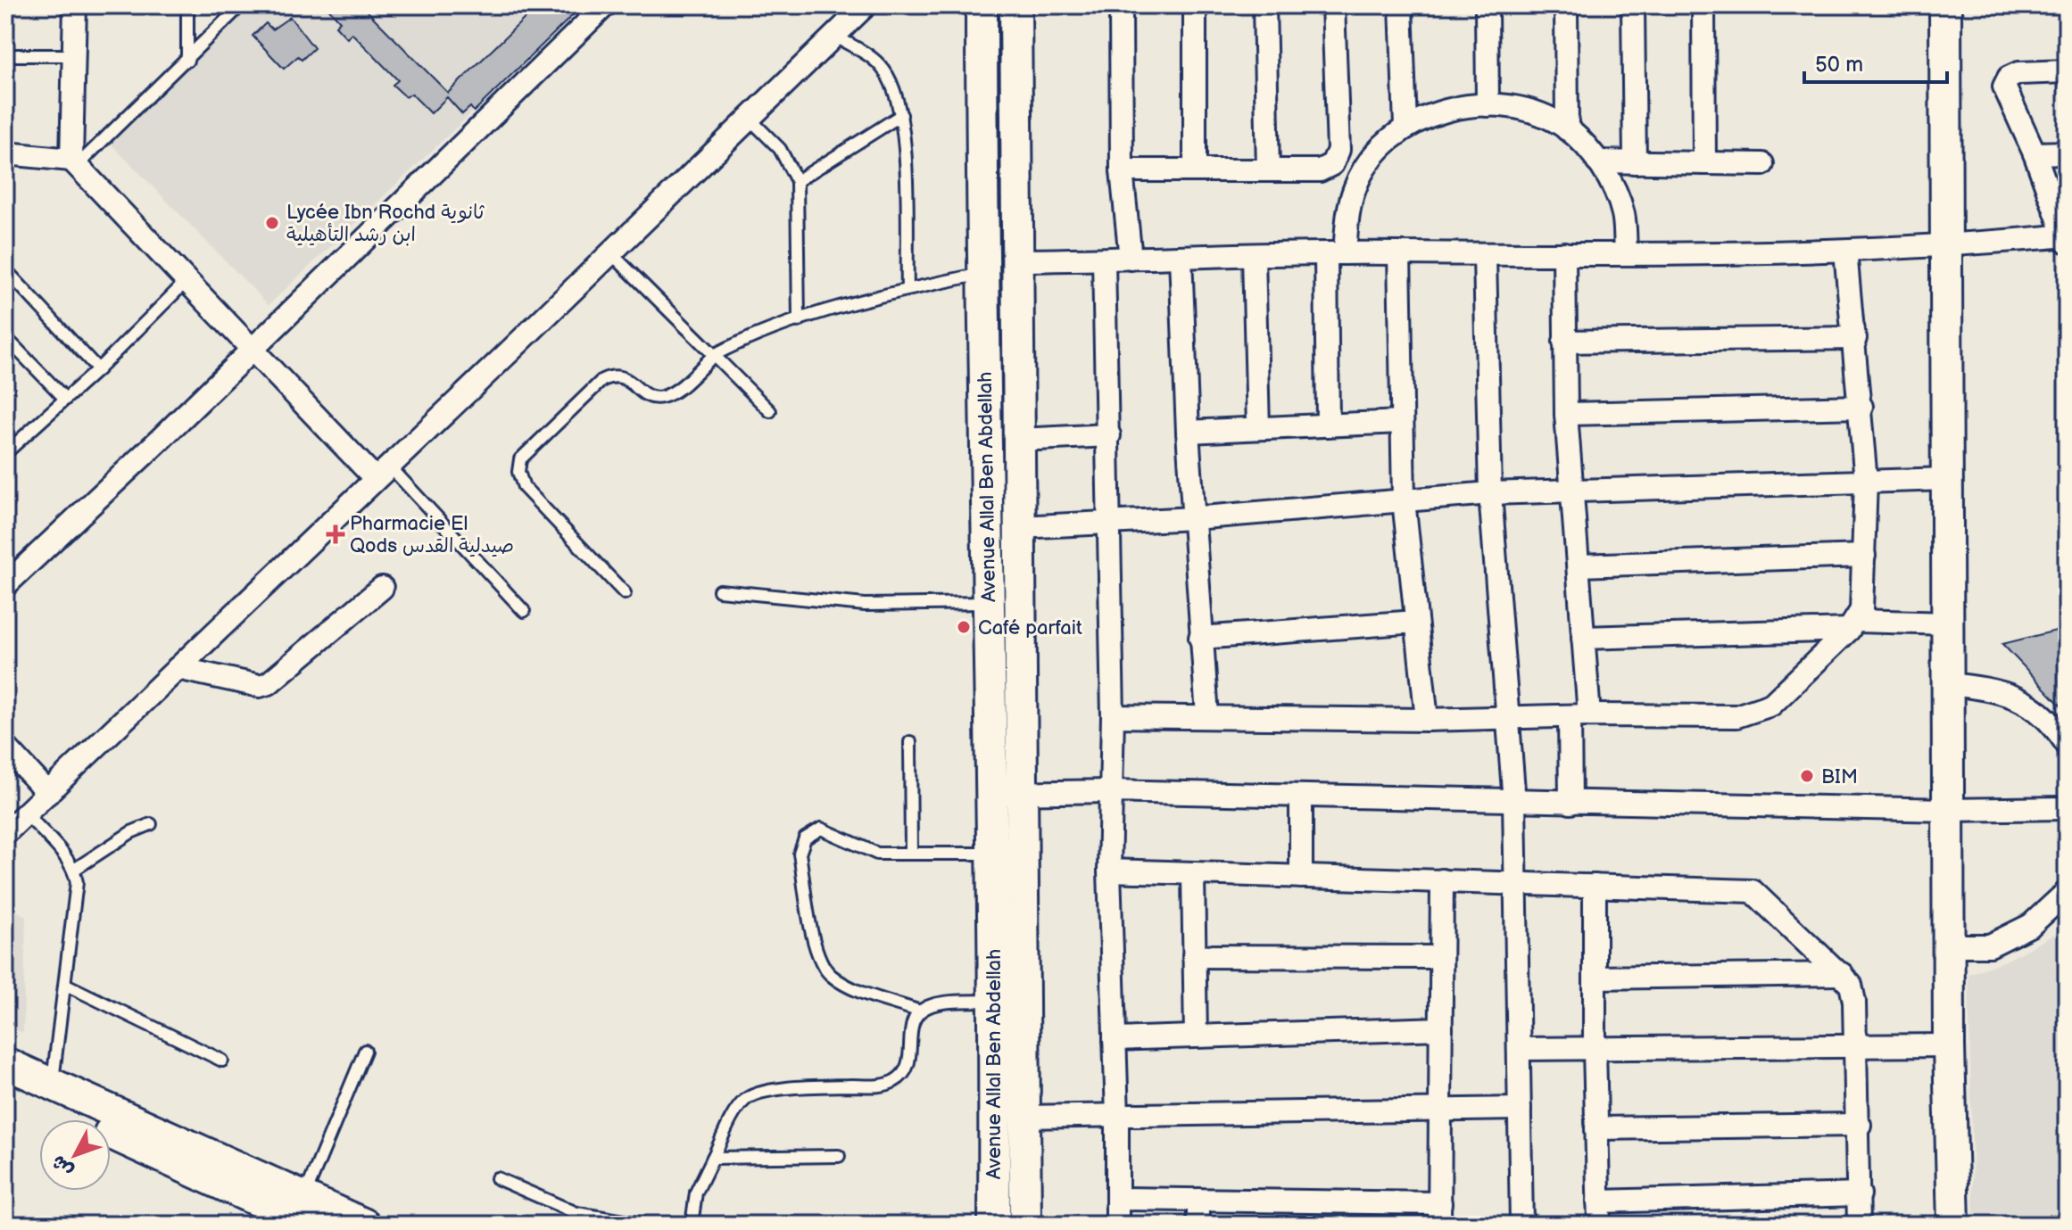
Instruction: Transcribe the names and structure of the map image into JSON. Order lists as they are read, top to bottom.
{
  "streets": {
    "street": ["Avenue Allal Ben Abdellah"]
  },
  "places": {
    "other": ["Lycée Ibn Rochd ثانوية ابن رشد التأهيلية", "Café parfait", "BIM"],
    "health": ["Pharmacie El Qods صيدلية القدس"]
  },
  "scale_bar": "50 m",
  "north": "bottom left"
}
